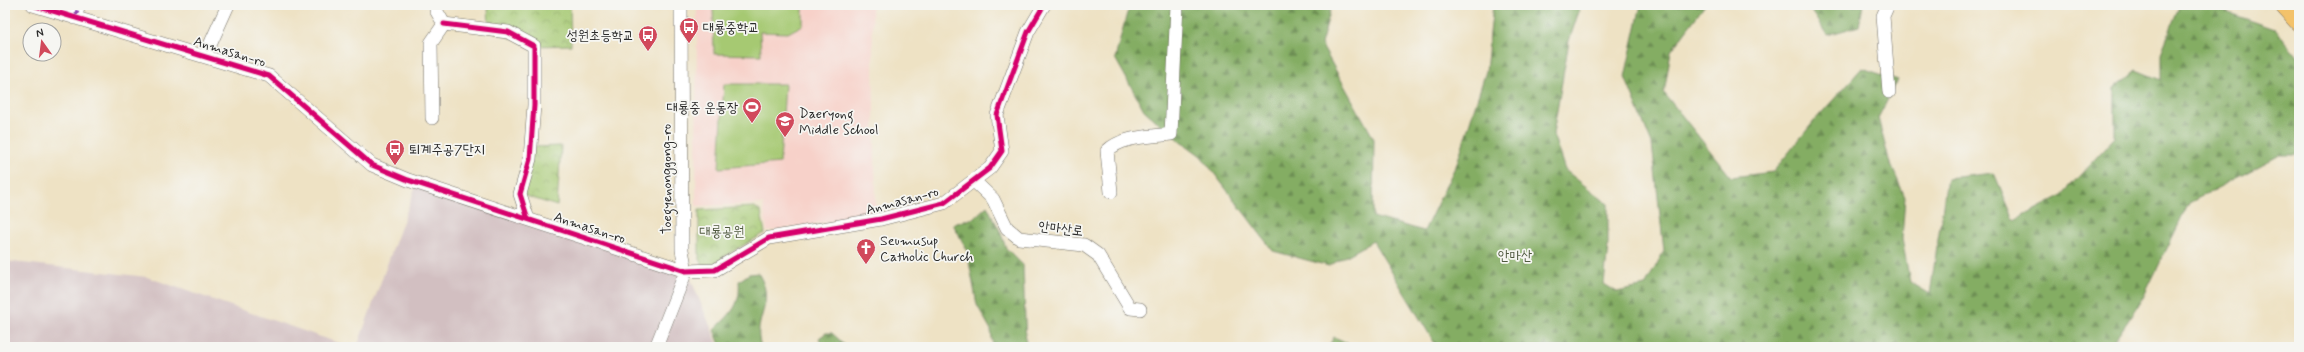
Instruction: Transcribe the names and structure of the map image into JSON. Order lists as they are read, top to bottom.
{
  "streets": {
    "street": ["Anmasan-ro", "Toegyenonggong-ro", "안마산로"]
  },
  "crossings": [
    ["Anmasan-ro", "Toegyenonggong-ro"],
    ["Anmasan-ro", "안마산로"]
  ],
  "parks": ["대룡공원", "안마산"],
  "places": {
    "bus stop": ["대룡중학교", "성원초등학교", "퇴계주공7단지"],
    "sports": ["대룡중 운동장"],
    "school or university": ["Daeryong Middle School"],
    "church": ["Seumusup Catholic Church"]
  },
  "north": "top"
}
